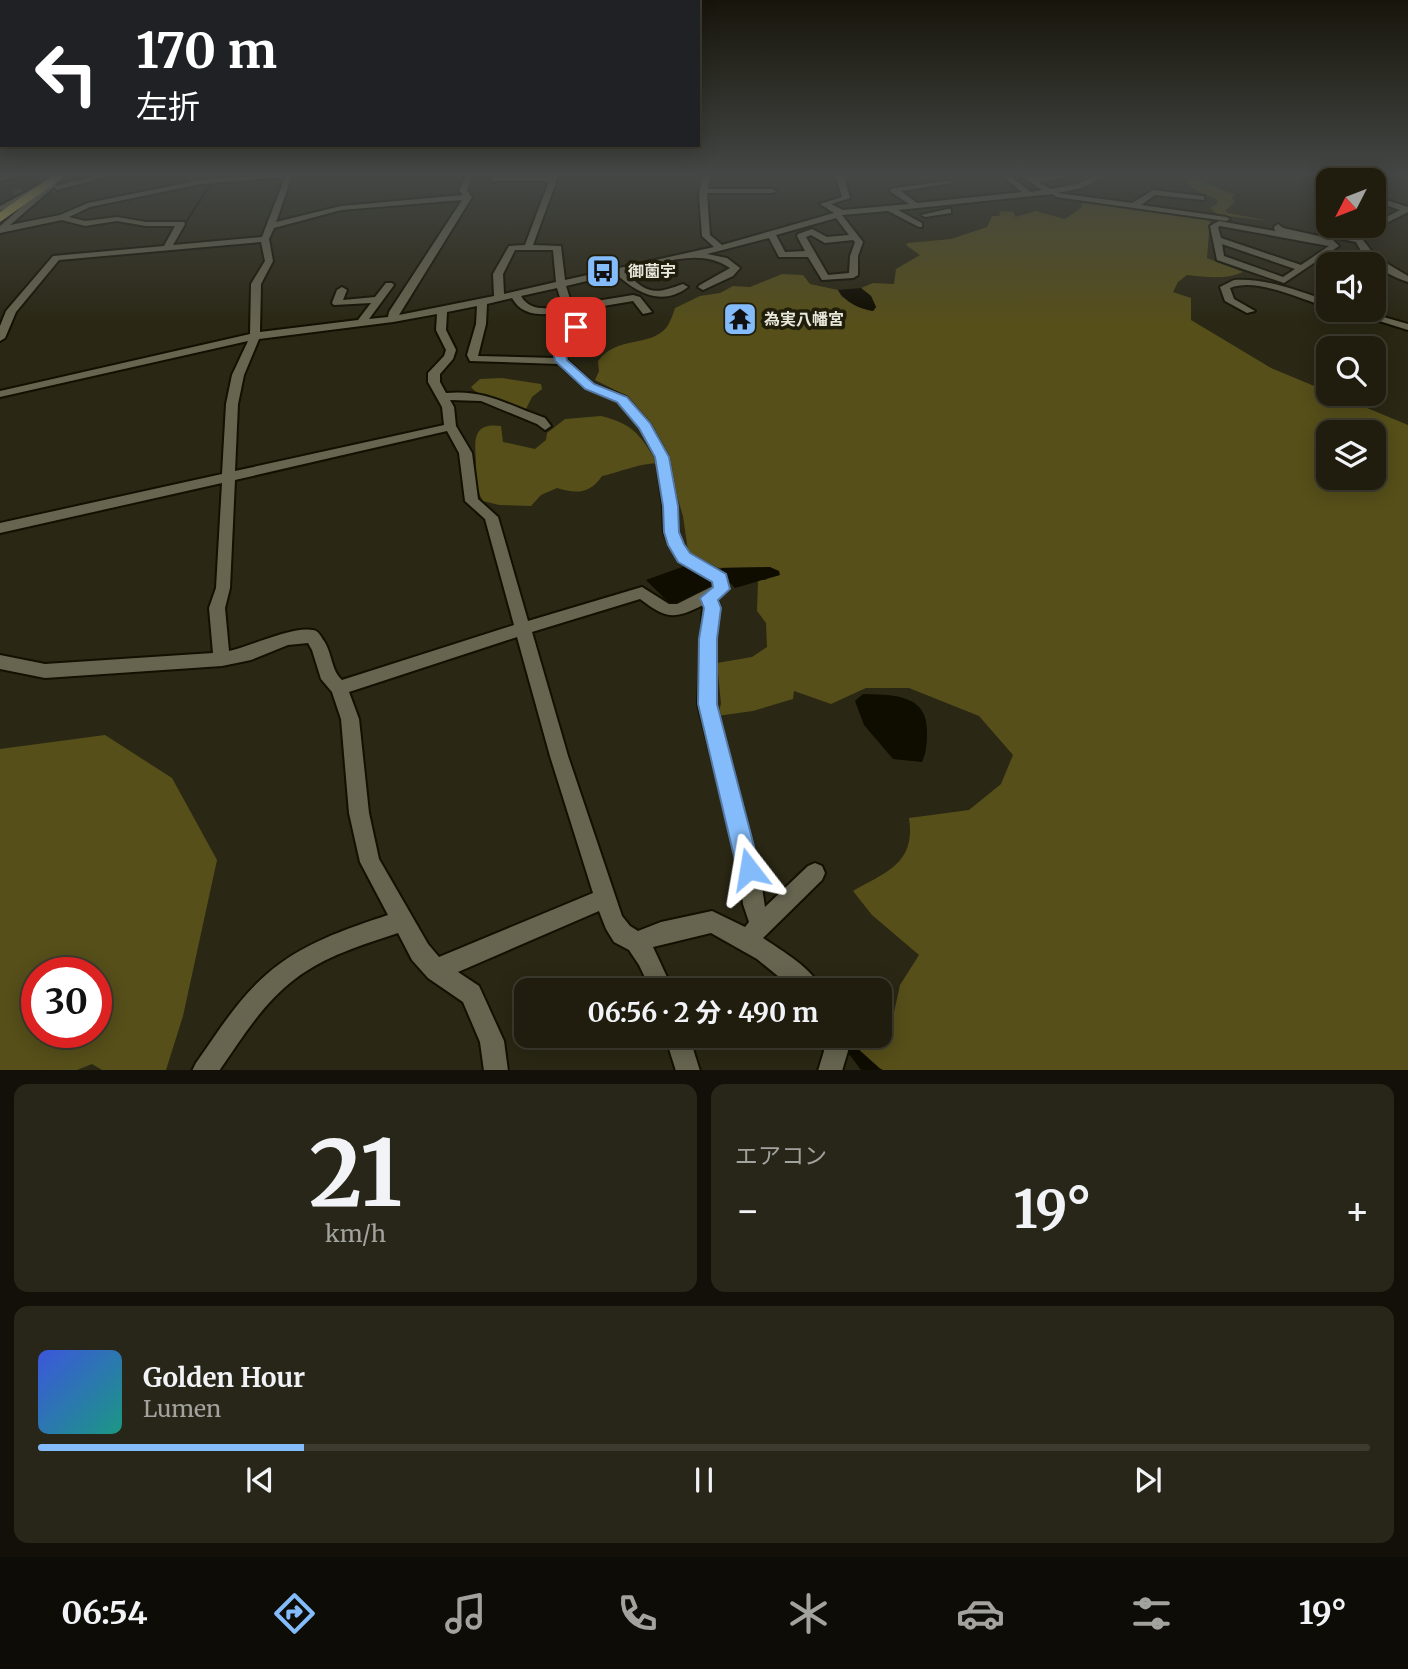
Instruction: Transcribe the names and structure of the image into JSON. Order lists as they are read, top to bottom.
{
  "places": {
    "bus stop": ["御薗宇"],
    "temple": ["為実八幡宮"]
  },
  "north": "bottom left",
  "page": {
    "turn": ["170 m", "左折"],
    "limit": "30",
    "trip": "06:56 · 2 分 · 490 m",
    "tile": [
      ["21", "km/h"],
      "エアコン"
    ],
    "heat": ["−", "19°", "+"],
    "song": ["Golden Hour", "Lumen"],
    "tabs": ["06:54", "19°"]
  }
}
